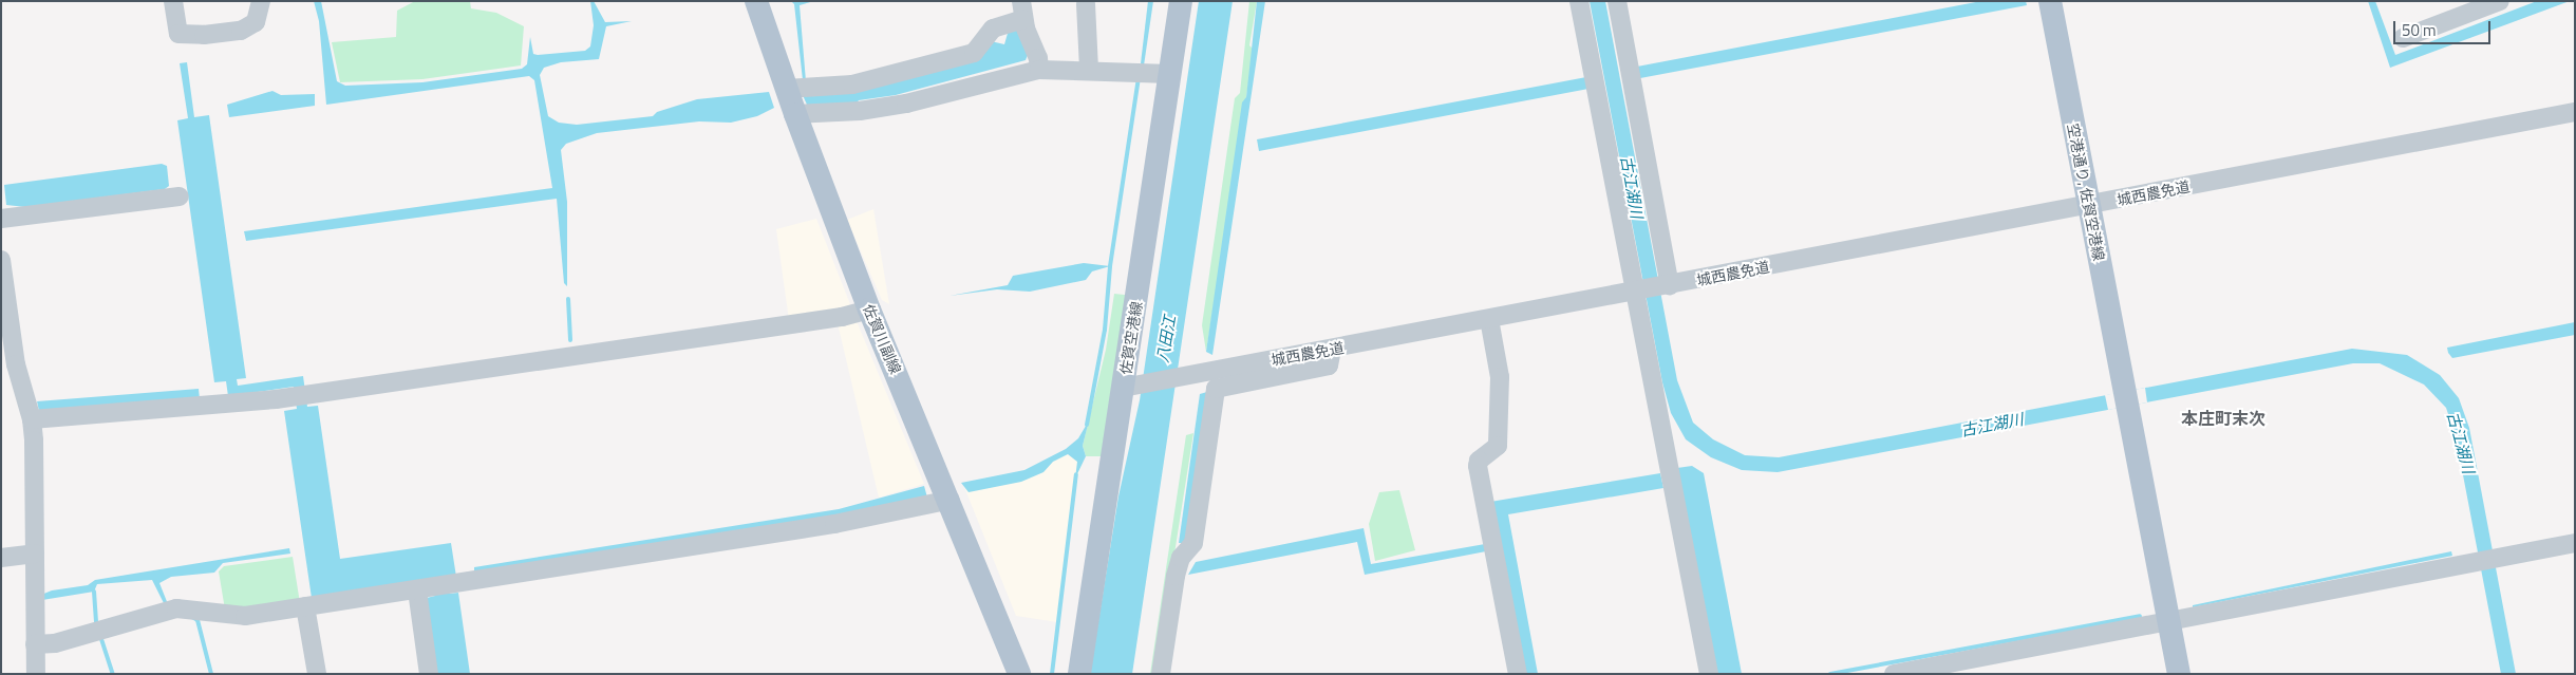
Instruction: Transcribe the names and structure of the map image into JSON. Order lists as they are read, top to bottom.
{
  "streets": {
    "main road": ["空港通り, 佐賀空港線", "佐賀空港線", "佐賀川副線"],
    "street": ["城西農免道"]
  },
  "crossings": [
    ["空港通り, 佐賀空港線", "城西農免道"],
    ["城西農免道", "佐賀空港線"]
  ],
  "districts": ["本庄町末次"],
  "water": ["古江湖川", "八田江"],
  "scale_bar": "50 m"
}
